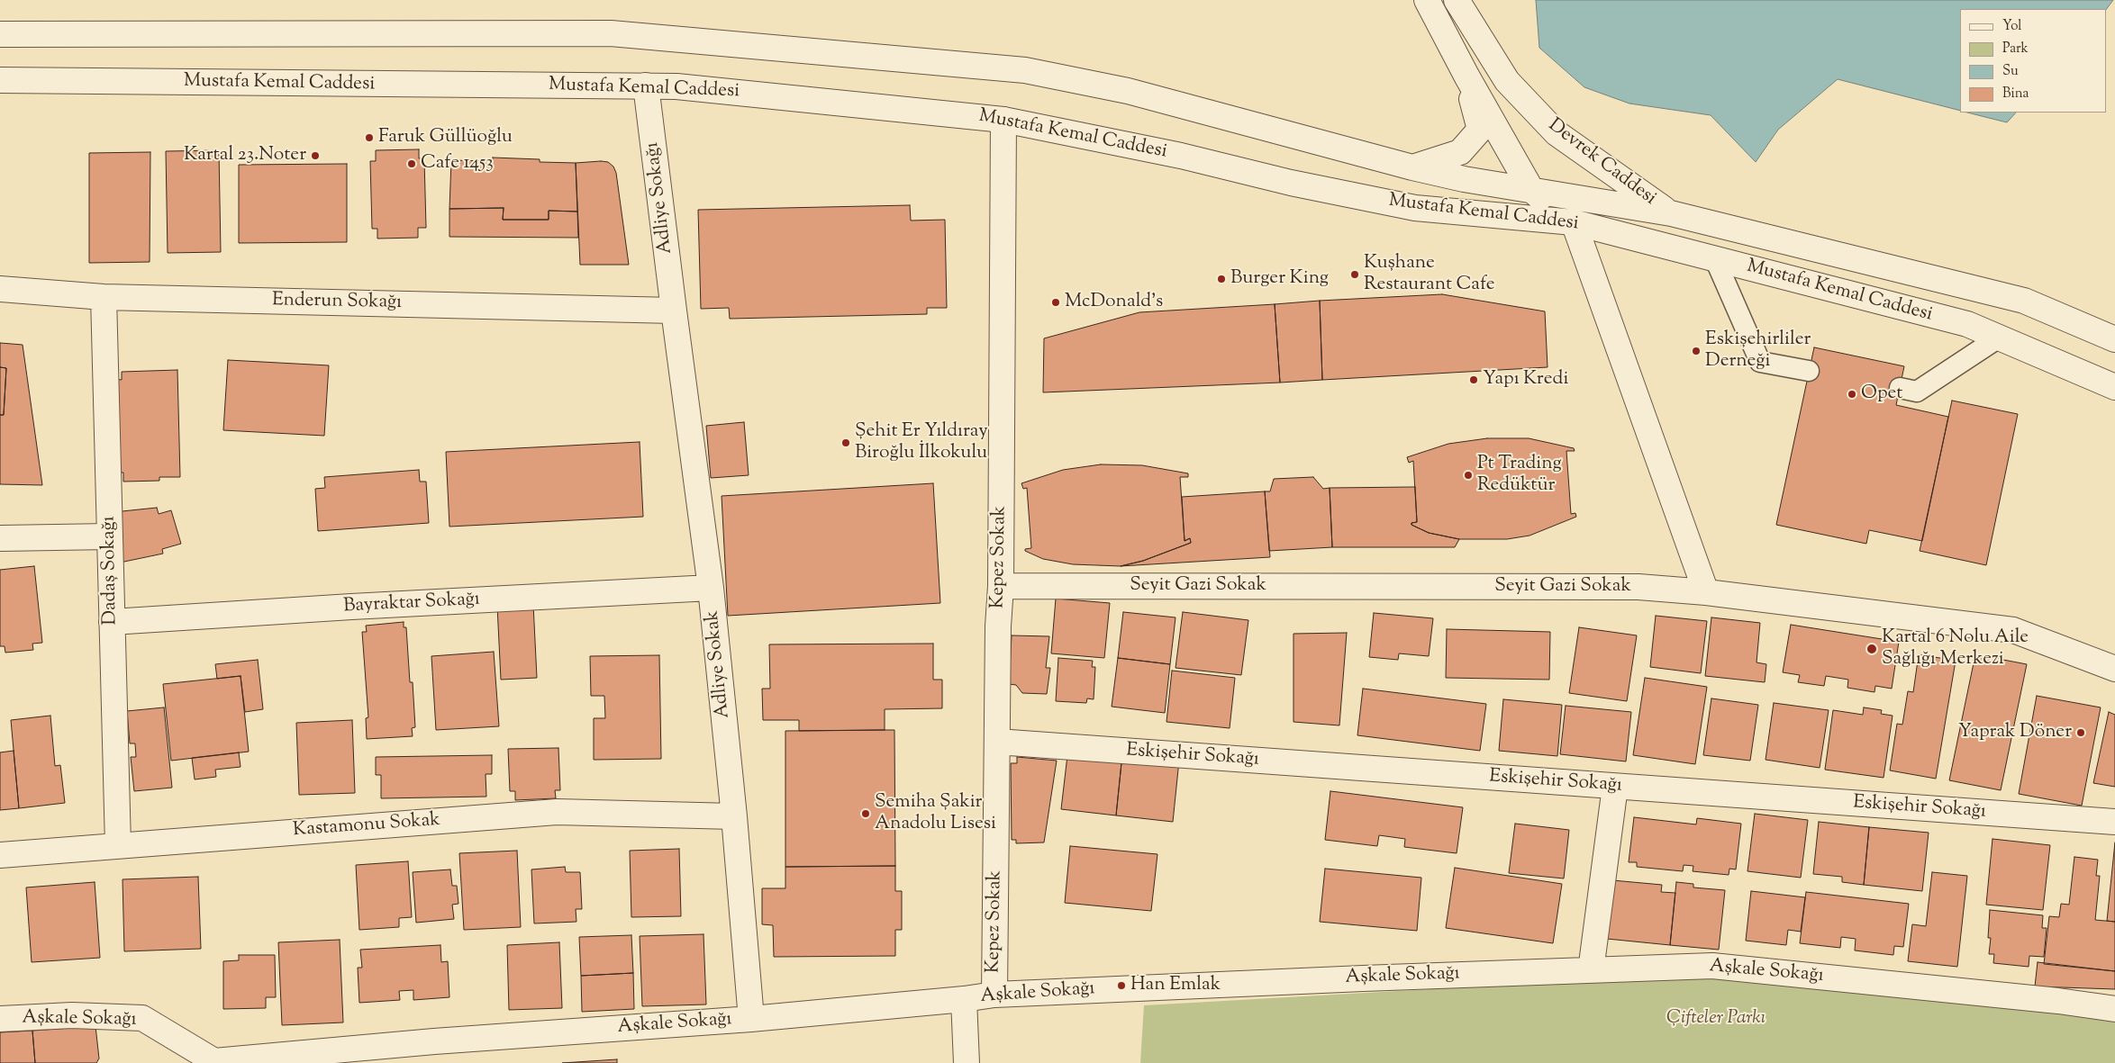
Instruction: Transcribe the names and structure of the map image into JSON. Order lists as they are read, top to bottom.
{
  "streets": {
    "street": [
      "Mustafa Kemal Caddesi",
      "Devrek Caddesi",
      "Adliye Sokağı",
      "Enderun Sokağı",
      "Kepez Sokak",
      "Dadaş Sokağı",
      "Seyit Gazi Sokak",
      "Bayraktar Sokağı",
      "Adliye Sokak",
      "Eskişehir Sokağı",
      "Kastamonu Sokak",
      "Aşkale Sokağı"
    ]
  },
  "crossings": [
    ["Mustafa Kemal Caddesi", "Devrek Caddesi"],
    ["Mustafa Kemal Caddesi", "Adliye Sokağı"],
    ["Mustafa Kemal Caddesi", "Kepez Sokak"],
    ["Adliye Sokağı", "Enderun Sokağı"],
    ["Adliye Sokağı", "Adliye Sokak"],
    ["Enderun Sokağı", "Dadaş Sokağı"],
    ["Enderun Sokağı", "Adliye Sokak"],
    ["Kepez Sokak", "Seyit Gazi Sokak"],
    ["Kepez Sokak", "Eskişehir Sokağı"],
    ["Kepez Sokak", "Aşkale Sokağı"],
    ["Dadaş Sokağı", "Bayraktar Sokağı"],
    ["Dadaş Sokağı", "Kastamonu Sokak"],
    ["Bayraktar Sokağı", "Adliye Sokak"],
    ["Adliye Sokak", "Kastamonu Sokak"],
    ["Adliye Sokak", "Aşkale Sokağı"]
  ],
  "parks": ["Çifteler Parkı"],
  "places": [
    "Faruk Güllüoğlu",
    "Kartal 23.Noter",
    "Cafe 1453",
    "Kuşhane Restaurant Cafe",
    "Burger King",
    "McDonald's",
    "Eskişehirliler Derneği",
    "Yapı Kredi",
    "Opet",
    "Şehit Er Yıldıray Biroğlu İlkokulu",
    "Pt Trading Redüktür",
    "Kartal 6 Nolu Aile Sağlığı Merkezi",
    "Yaprak Döner",
    "Semiha Şakir Anadolu Lisesi",
    "Han Emlak"
  ],
  "legend": [
    "Yol",
    "Park",
    "Su",
    "Bina"
  ]
}
